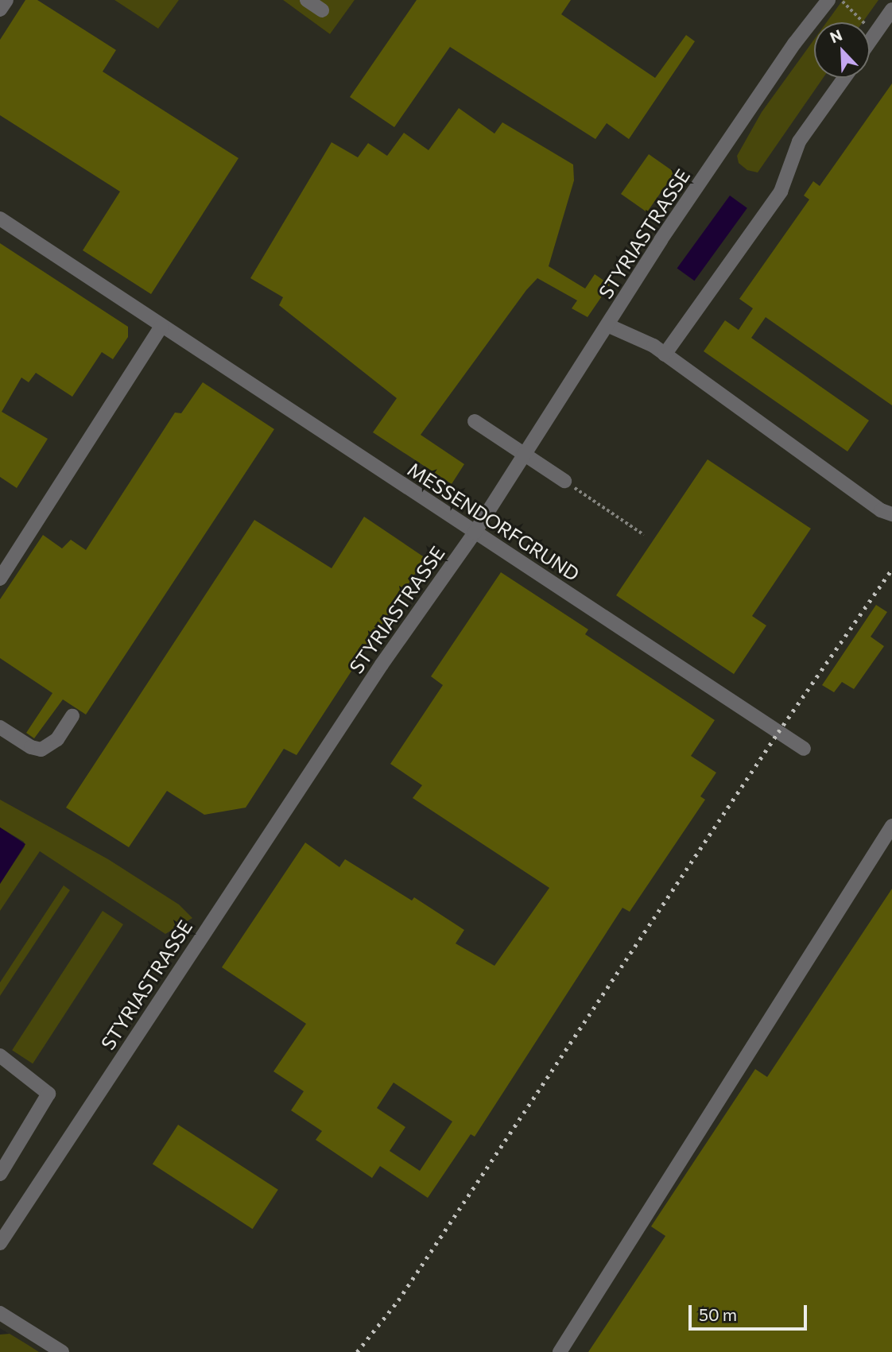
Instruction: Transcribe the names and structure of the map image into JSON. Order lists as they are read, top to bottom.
{
  "streets": {
    "street": ["STYRIASTRASSE", "MESSENDORFGRUND"]
  },
  "crossings": [
    ["STYRIASTRASSE", "MESSENDORFGRUND"]
  ],
  "scale_bar": "50 m",
  "north": "top left"
}
